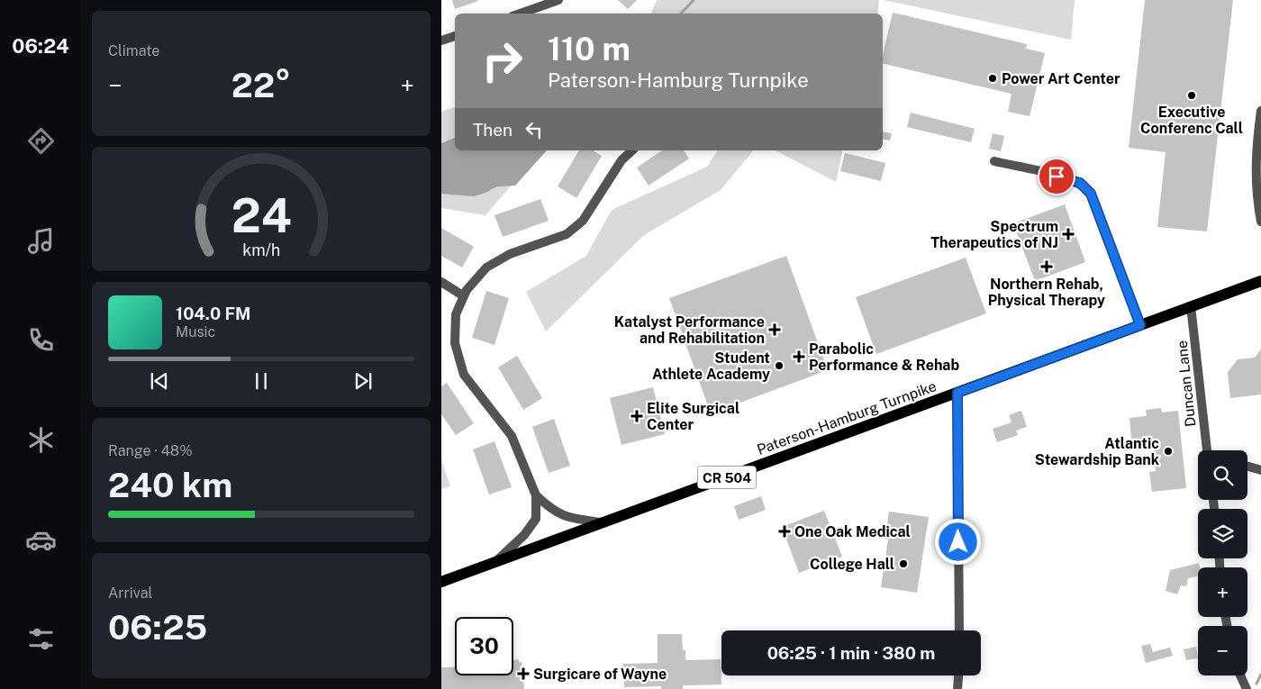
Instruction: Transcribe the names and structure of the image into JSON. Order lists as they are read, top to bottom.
{
  "streets": {
    "main road": ["Paterson-Hamburg Turnpike", "CR 504"],
    "street": ["Duncan Lane"]
  },
  "crossings": [
    ["Duncan Lane", "Paterson-Hamburg Turnpike"]
  ],
  "places": {
    "other": [
      "Power Art Center",
      "Executive Conferenc Call",
      "Student Athlete Academy",
      "Atlantic Stewardship Bank",
      "College Hall"
    ],
    "health": [
      "Spectrum Therapeutics of NJ",
      "Northern Rehab, Physical Therapy",
      "Katalyst Performance and Rehabilitation",
      "Parabolic Performance & Rehab",
      "Elite Surgical Center",
      "One Oak Medical",
      "Surgicare of Wayne"
    ]
  },
  "page": {
    "tabs": "06:24",
    "tile": [
      "Climate",
      ["Range · 48%", "240 km"],
      ["Arrival", "06:25"]
    ],
    "turn": ["110 m", "Paterson-Hamburg Turnpike"],
    "heat": ["−", "22°", "+"],
    "then": "Then",
    "song": ["104.0 FM", "Music"],
    "map_buttons": ["+", "−"],
    "limit": "30",
    "trip": "06:25 · 1 min · 380 m",
    "gauge": ["24", "km/h"]
  }
}
